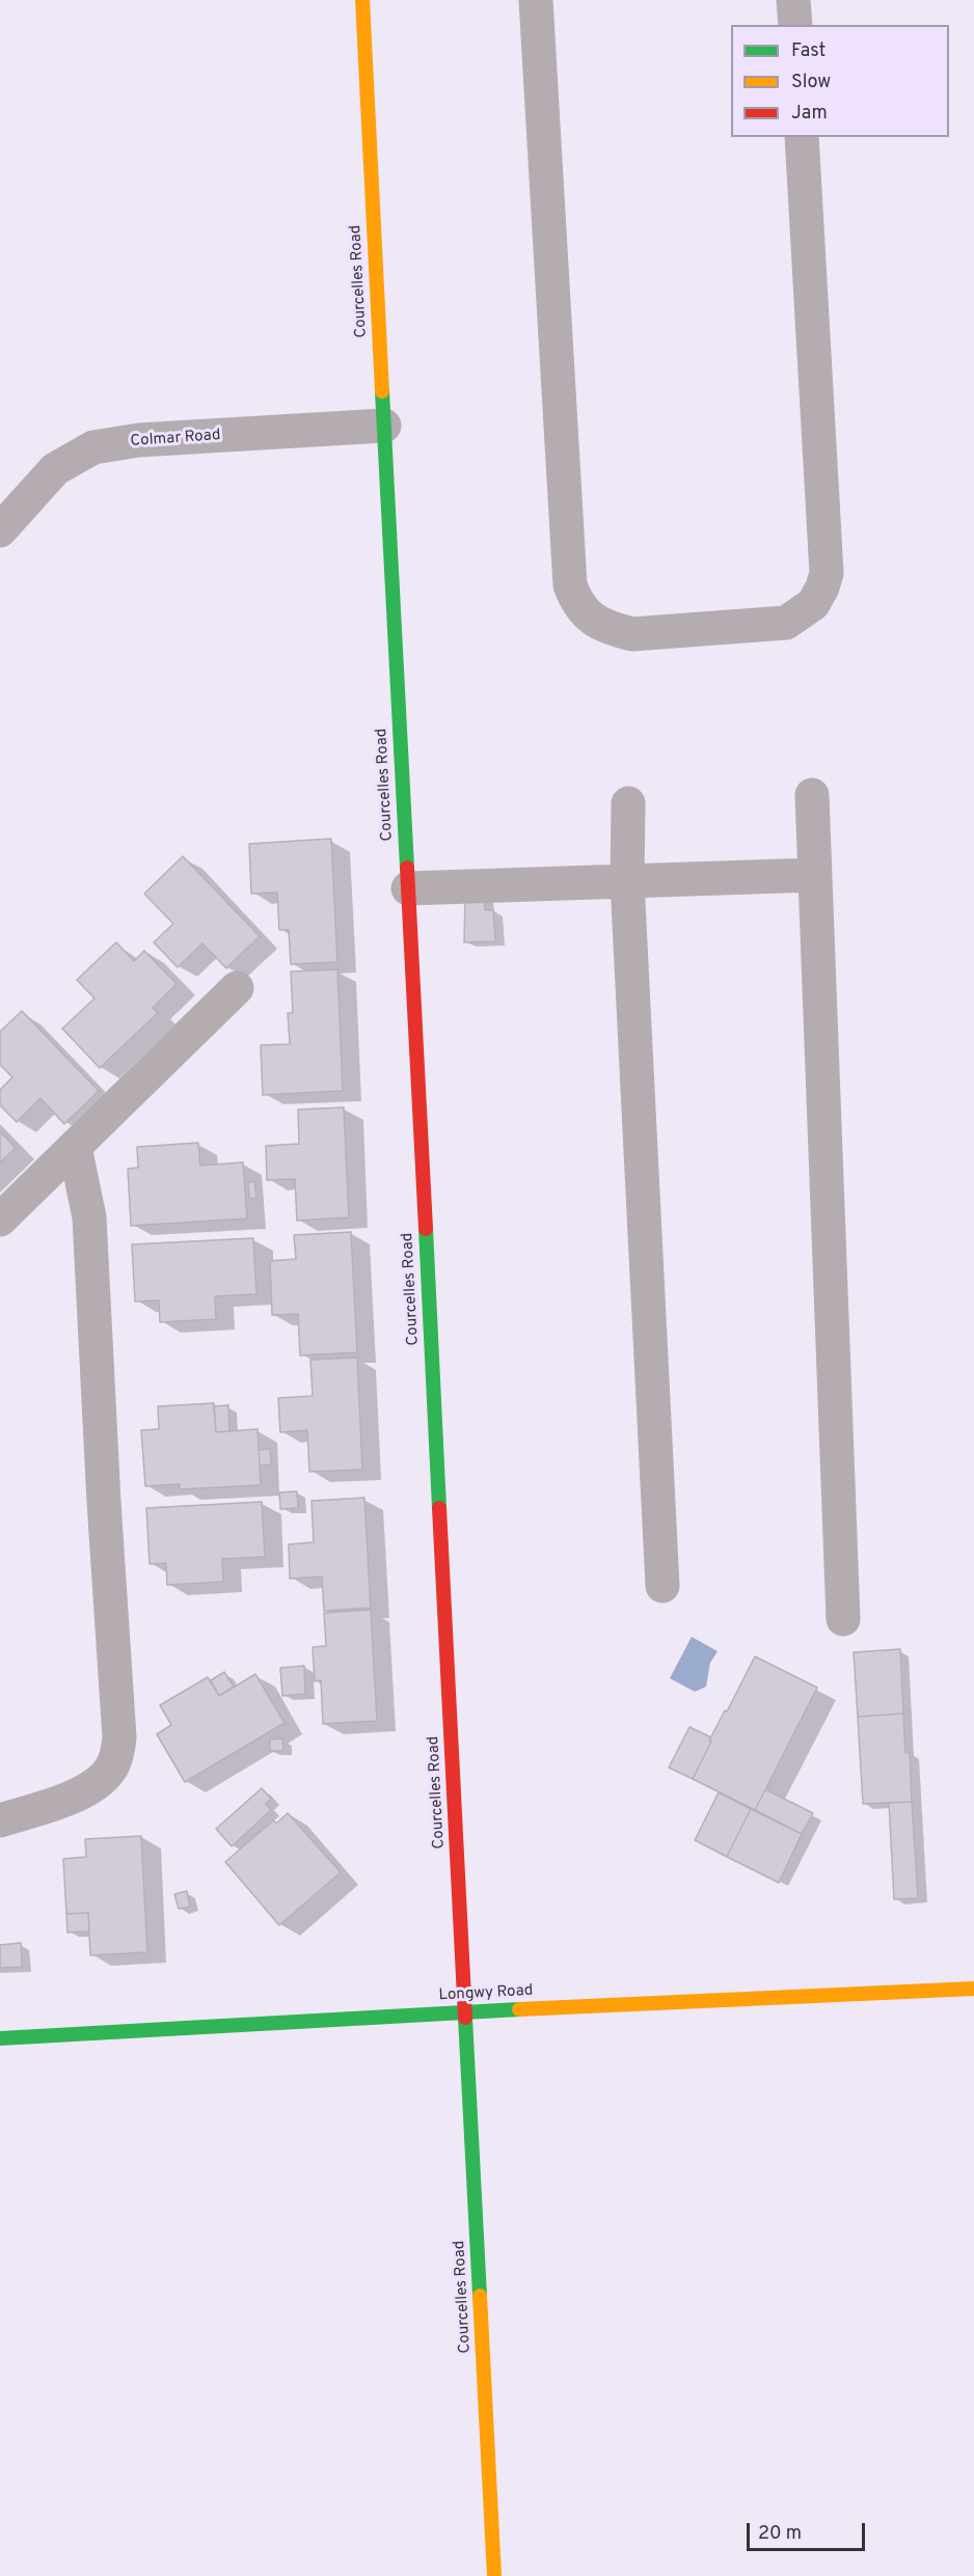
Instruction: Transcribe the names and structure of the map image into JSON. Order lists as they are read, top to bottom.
{
  "streets": {
    "street": ["Courcelles Road", "Colmar Road", "Longwy Road"]
  },
  "crossings": [
    ["Courcelles Road", "Colmar Road"],
    ["Courcelles Road", "Longwy Road"]
  ],
  "legend": ["Fast", "Slow", "Jam"],
  "scale_bar": "20 m"
}
